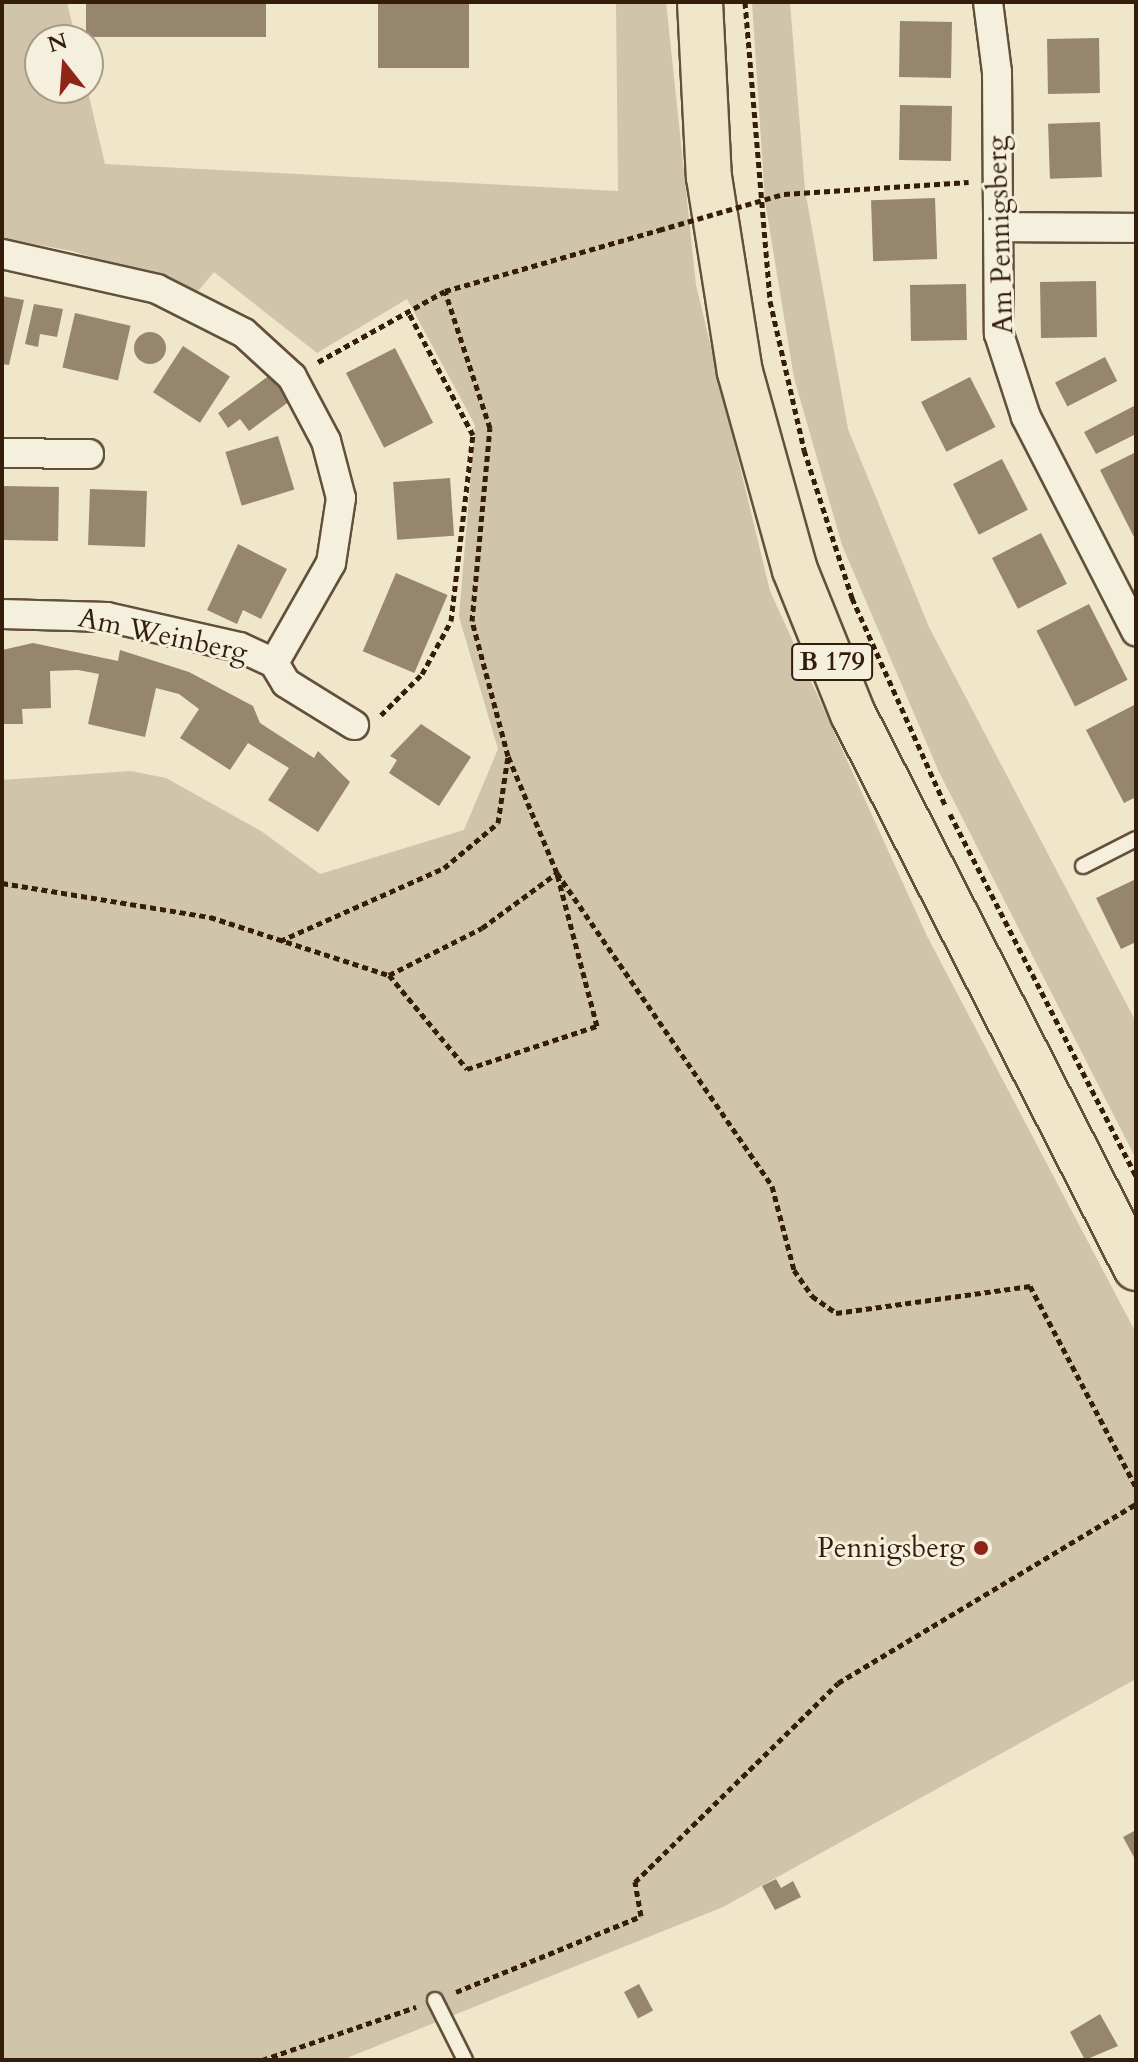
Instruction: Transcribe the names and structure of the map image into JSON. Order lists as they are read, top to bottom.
{
  "streets": {
    "main road": ["B 179"],
    "street": ["Am Pennigsberg", "Am Weinberg"]
  },
  "places": ["Pennigsberg"],
  "north": "top"
}
